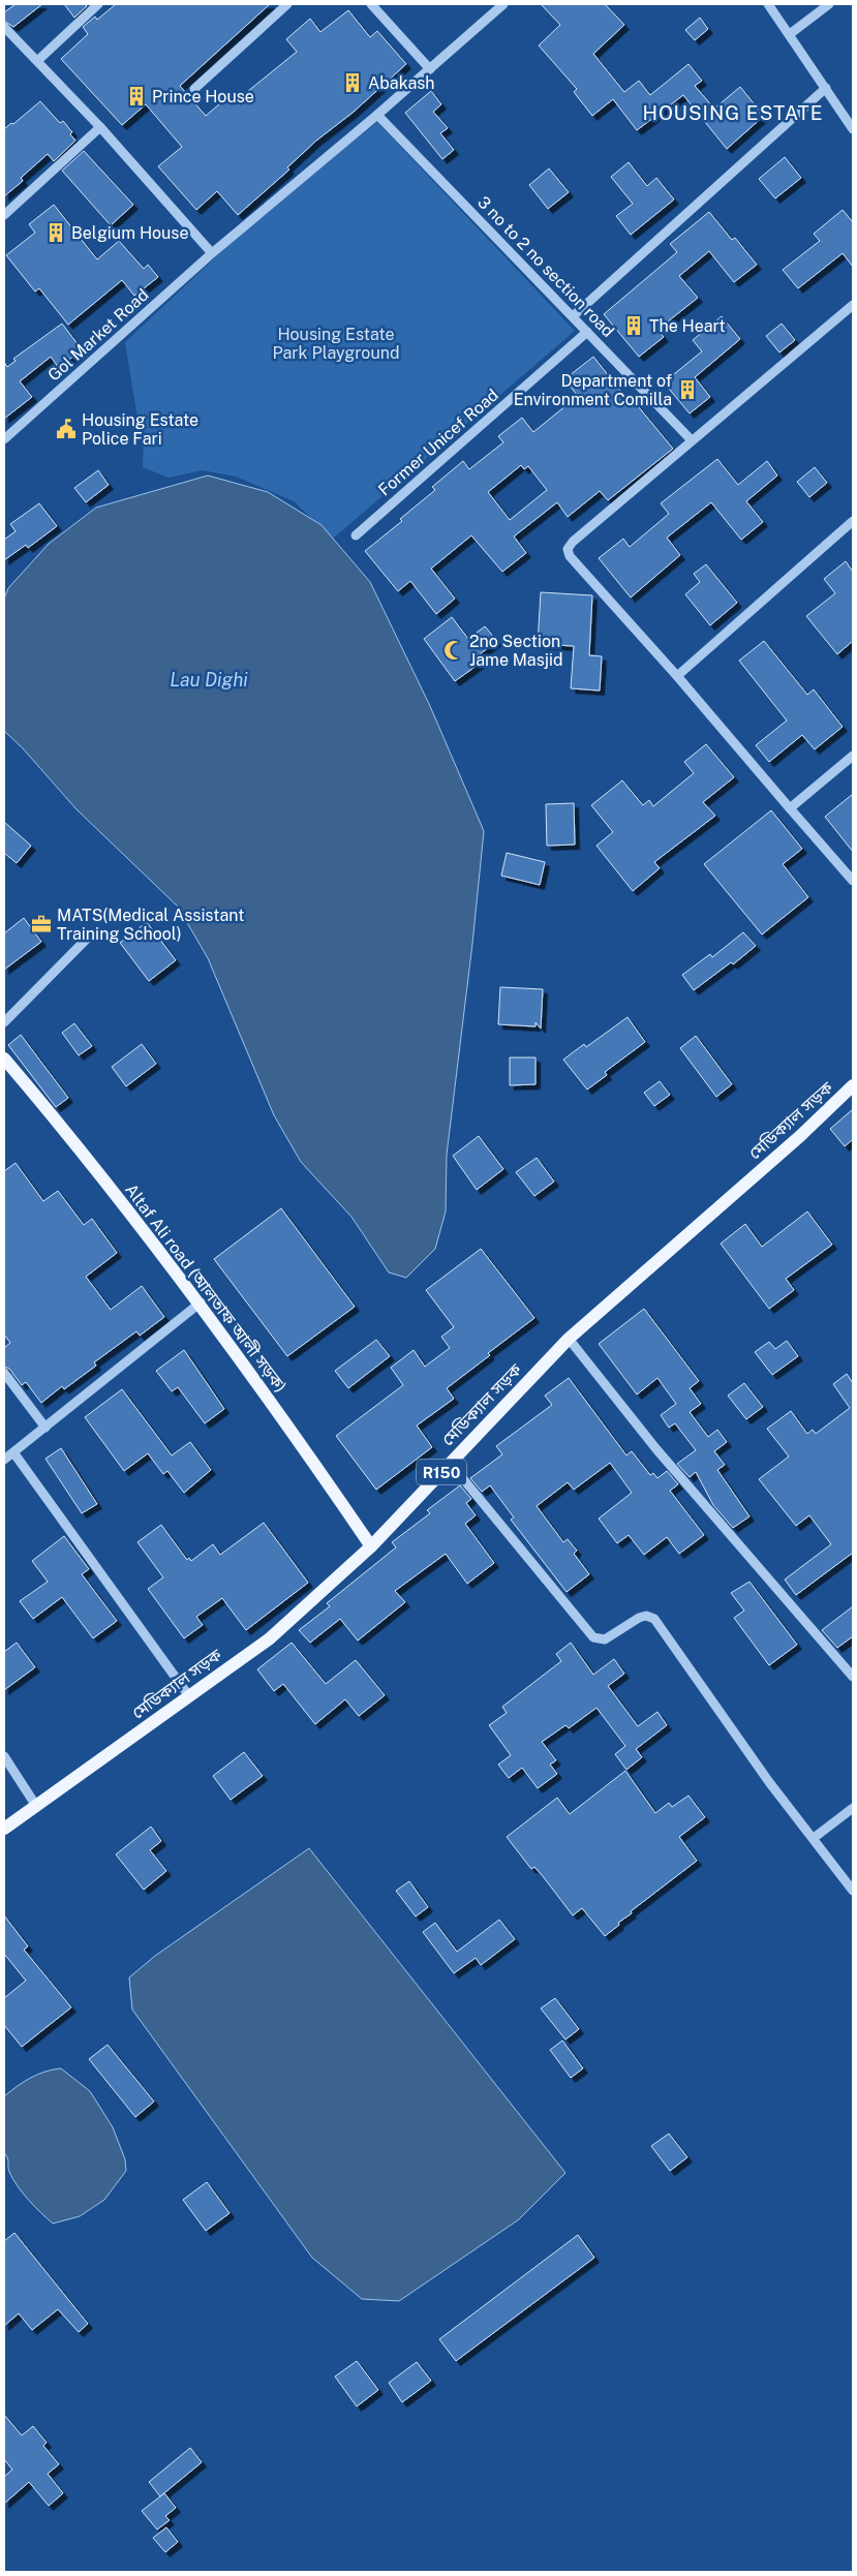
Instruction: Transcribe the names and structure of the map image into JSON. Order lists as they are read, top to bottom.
{
  "streets": {
    "main road": ["মেডিক্যাল সড়ক", "Altaf Ali road (আলতাফ আলী সড়ক)", "R150"],
    "street": ["3 no to 2 no section road", "Gol Market Road", "Former Unicef Road"]
  },
  "crossings": [
    ["3 no to 2 no section road", "Gol Market Road"],
    ["3 no to 2 no section road", "Former Unicef Road"],
    ["মেডিক্যাল সড়ক", "Altaf Ali road (আলতাফ আলী সড়ক)"]
  ],
  "districts": ["HOUSING ESTATE"],
  "water": ["Lau Dighi"],
  "parks": ["Housing Estate Park Playground"],
  "places": {
    "building": [
      "Abakash",
      "Prince House",
      "Belgium House",
      "The Heart",
      "Department of Environment Comilla"
    ],
    "public building": ["Housing Estate Police Fari"],
    "mosque": ["2no Section Jame Masjid"],
    "office": ["MATS(Medical Assistant Training School)"]
  }
}
